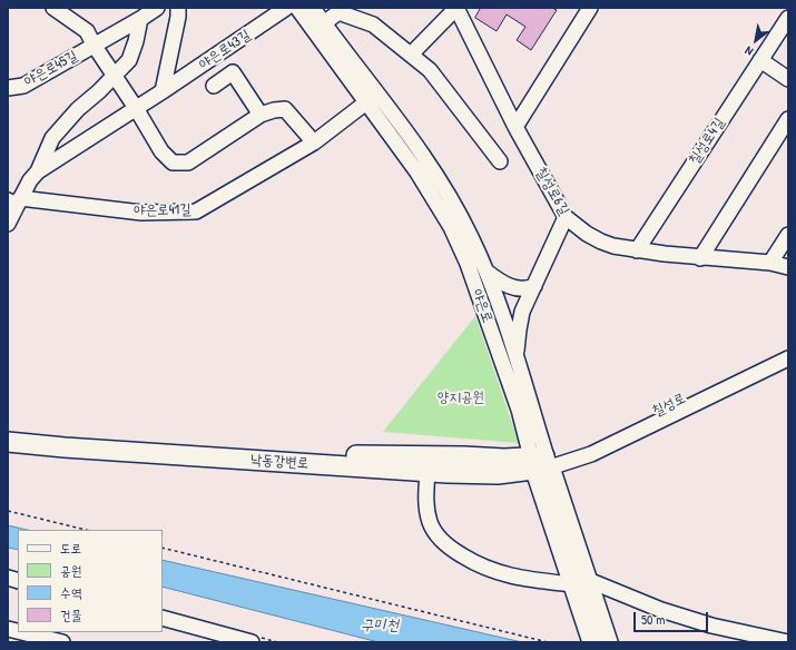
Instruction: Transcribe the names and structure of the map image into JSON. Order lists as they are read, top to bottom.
{
  "streets": {
    "main road": ["야은로", "낙동강변로"],
    "street": [
      "야은로43길",
      "야은로45길",
      "칠성로4길",
      "칠성로6길",
      "야은로41길",
      "칠성로"
    ]
  },
  "crossings": [
    ["칠성로4길", "칠성로6길"],
    ["야은로41길", "야은로"],
    ["야은로", "칠성로"],
    ["야은로", "낙동강변로"],
    ["칠성로", "낙동강변로"]
  ],
  "water": ["구미천"],
  "parks": ["양지공원"],
  "legend": [
    "도로",
    "공원",
    "수역",
    "건물"
  ],
  "scale_bar": "50 m",
  "north": "bottom left"
}
